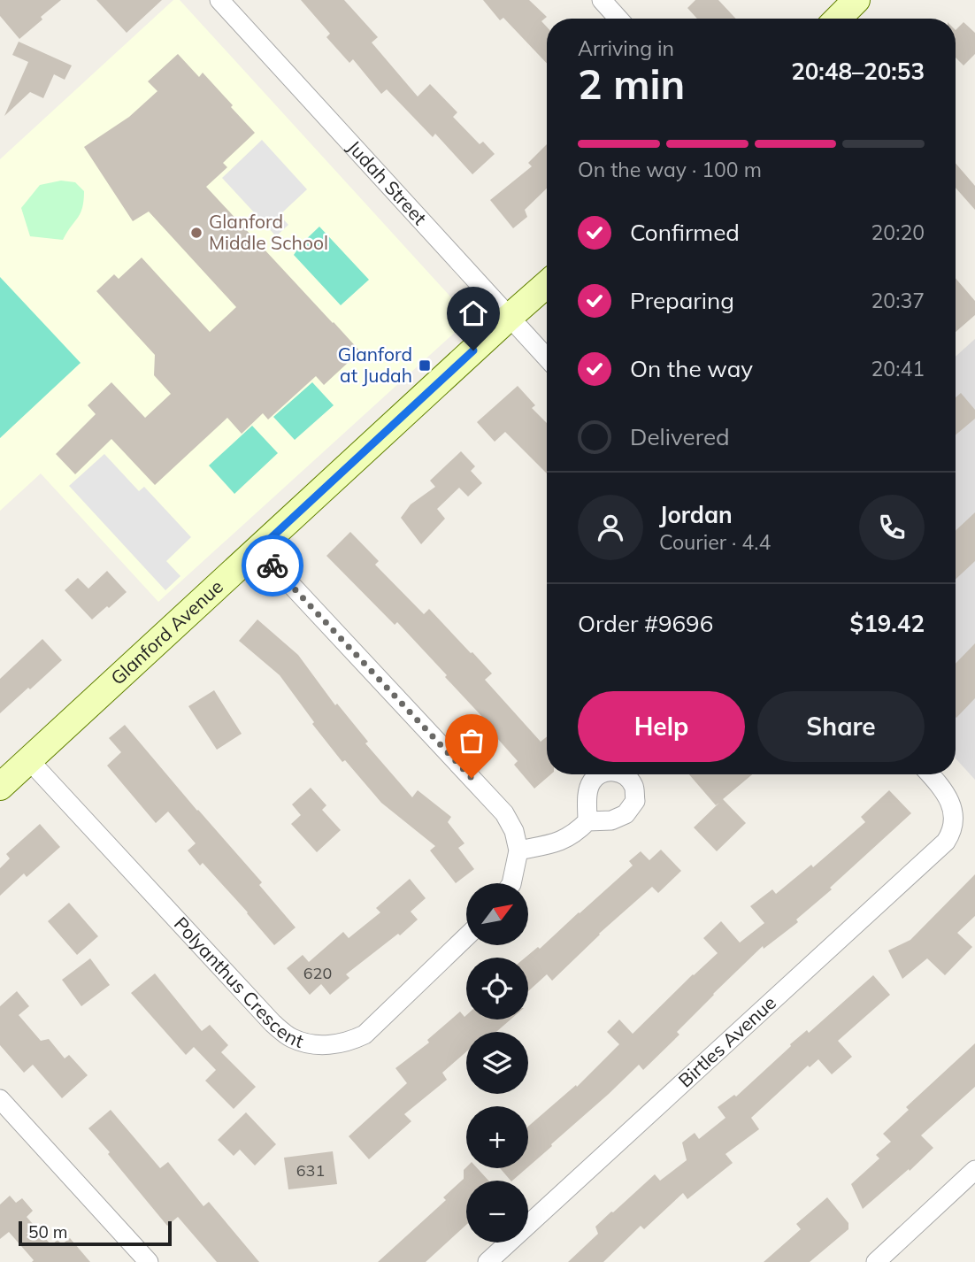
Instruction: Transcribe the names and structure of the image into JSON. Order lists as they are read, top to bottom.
{
  "streets": {
    "main road": ["Glanford Avenue"],
    "street": ["Judah Street", "Polyanthus Crescent", "Birtles Avenue"]
  },
  "crossings": [
    ["Judah Street", "Glanford Avenue"],
    ["Glanford Avenue", "Polyanthus Crescent"]
  ],
  "places": {
    "other": ["Glanford Middle School"],
    "transit": ["Glanford at Judah"]
  },
  "house_numbers": ["620", "631"],
  "scale_bar": "50 m",
  "north": "top right",
  "page": {
    "heading": ["2 min", "Arriving in", "20:48–20:53"],
    "panel": [
      "Jordan",
      "Courier · 4.4",
      "Order #9696",
      "$19.42"
    ],
    "bar": "On the way · 100 m",
    "list": [
      ["Confirmed", "20:20"],
      ["Preparing", "20:37"],
      ["On the way", "20:41"],
      "Delivered"
    ],
    "buttons": ["Help", "Share"],
    "map_buttons": ["+", "−"],
    "scale": "50 m"
  }
}
